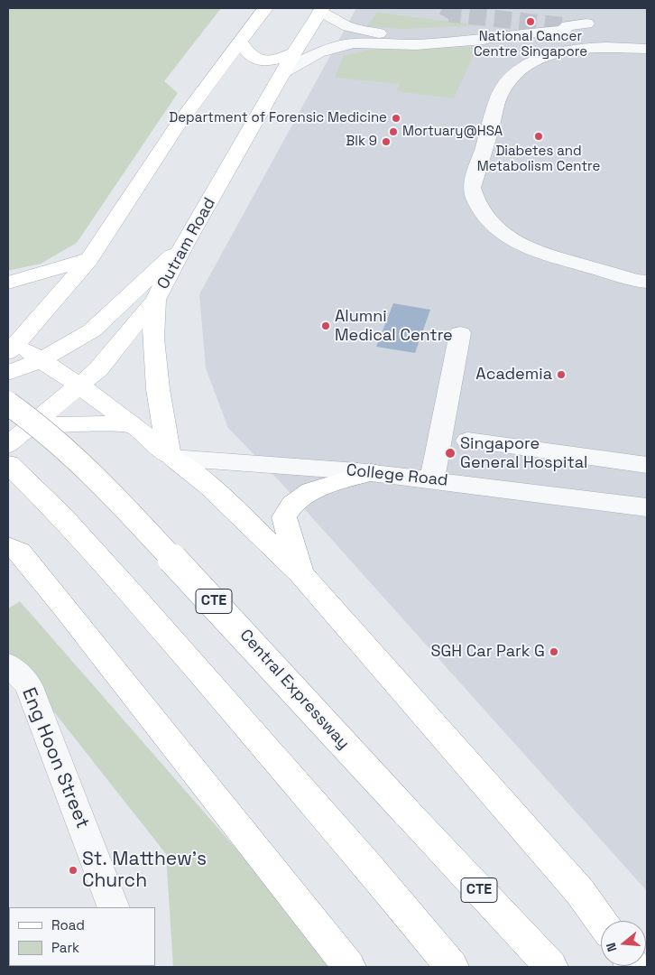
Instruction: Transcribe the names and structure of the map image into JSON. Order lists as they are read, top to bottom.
{
  "streets": {
    "main road": ["Outram Road", "CTE", "Central Expressway"],
    "street": ["College Road", "Eng Hoon Street"]
  },
  "places": [
    "National Cancer Centre Singapore",
    "Department of Forensic Medicine",
    "Mortuary@HSA",
    "Diabetes and Metabolism Centre",
    "Blk 9",
    "Alumni Medical Centre",
    "Academia",
    "Singapore General Hospital",
    "SGH Car Park G",
    "St. Matthew's Church"
  ],
  "legend": ["Road", "Park"],
  "north": "left"
}
